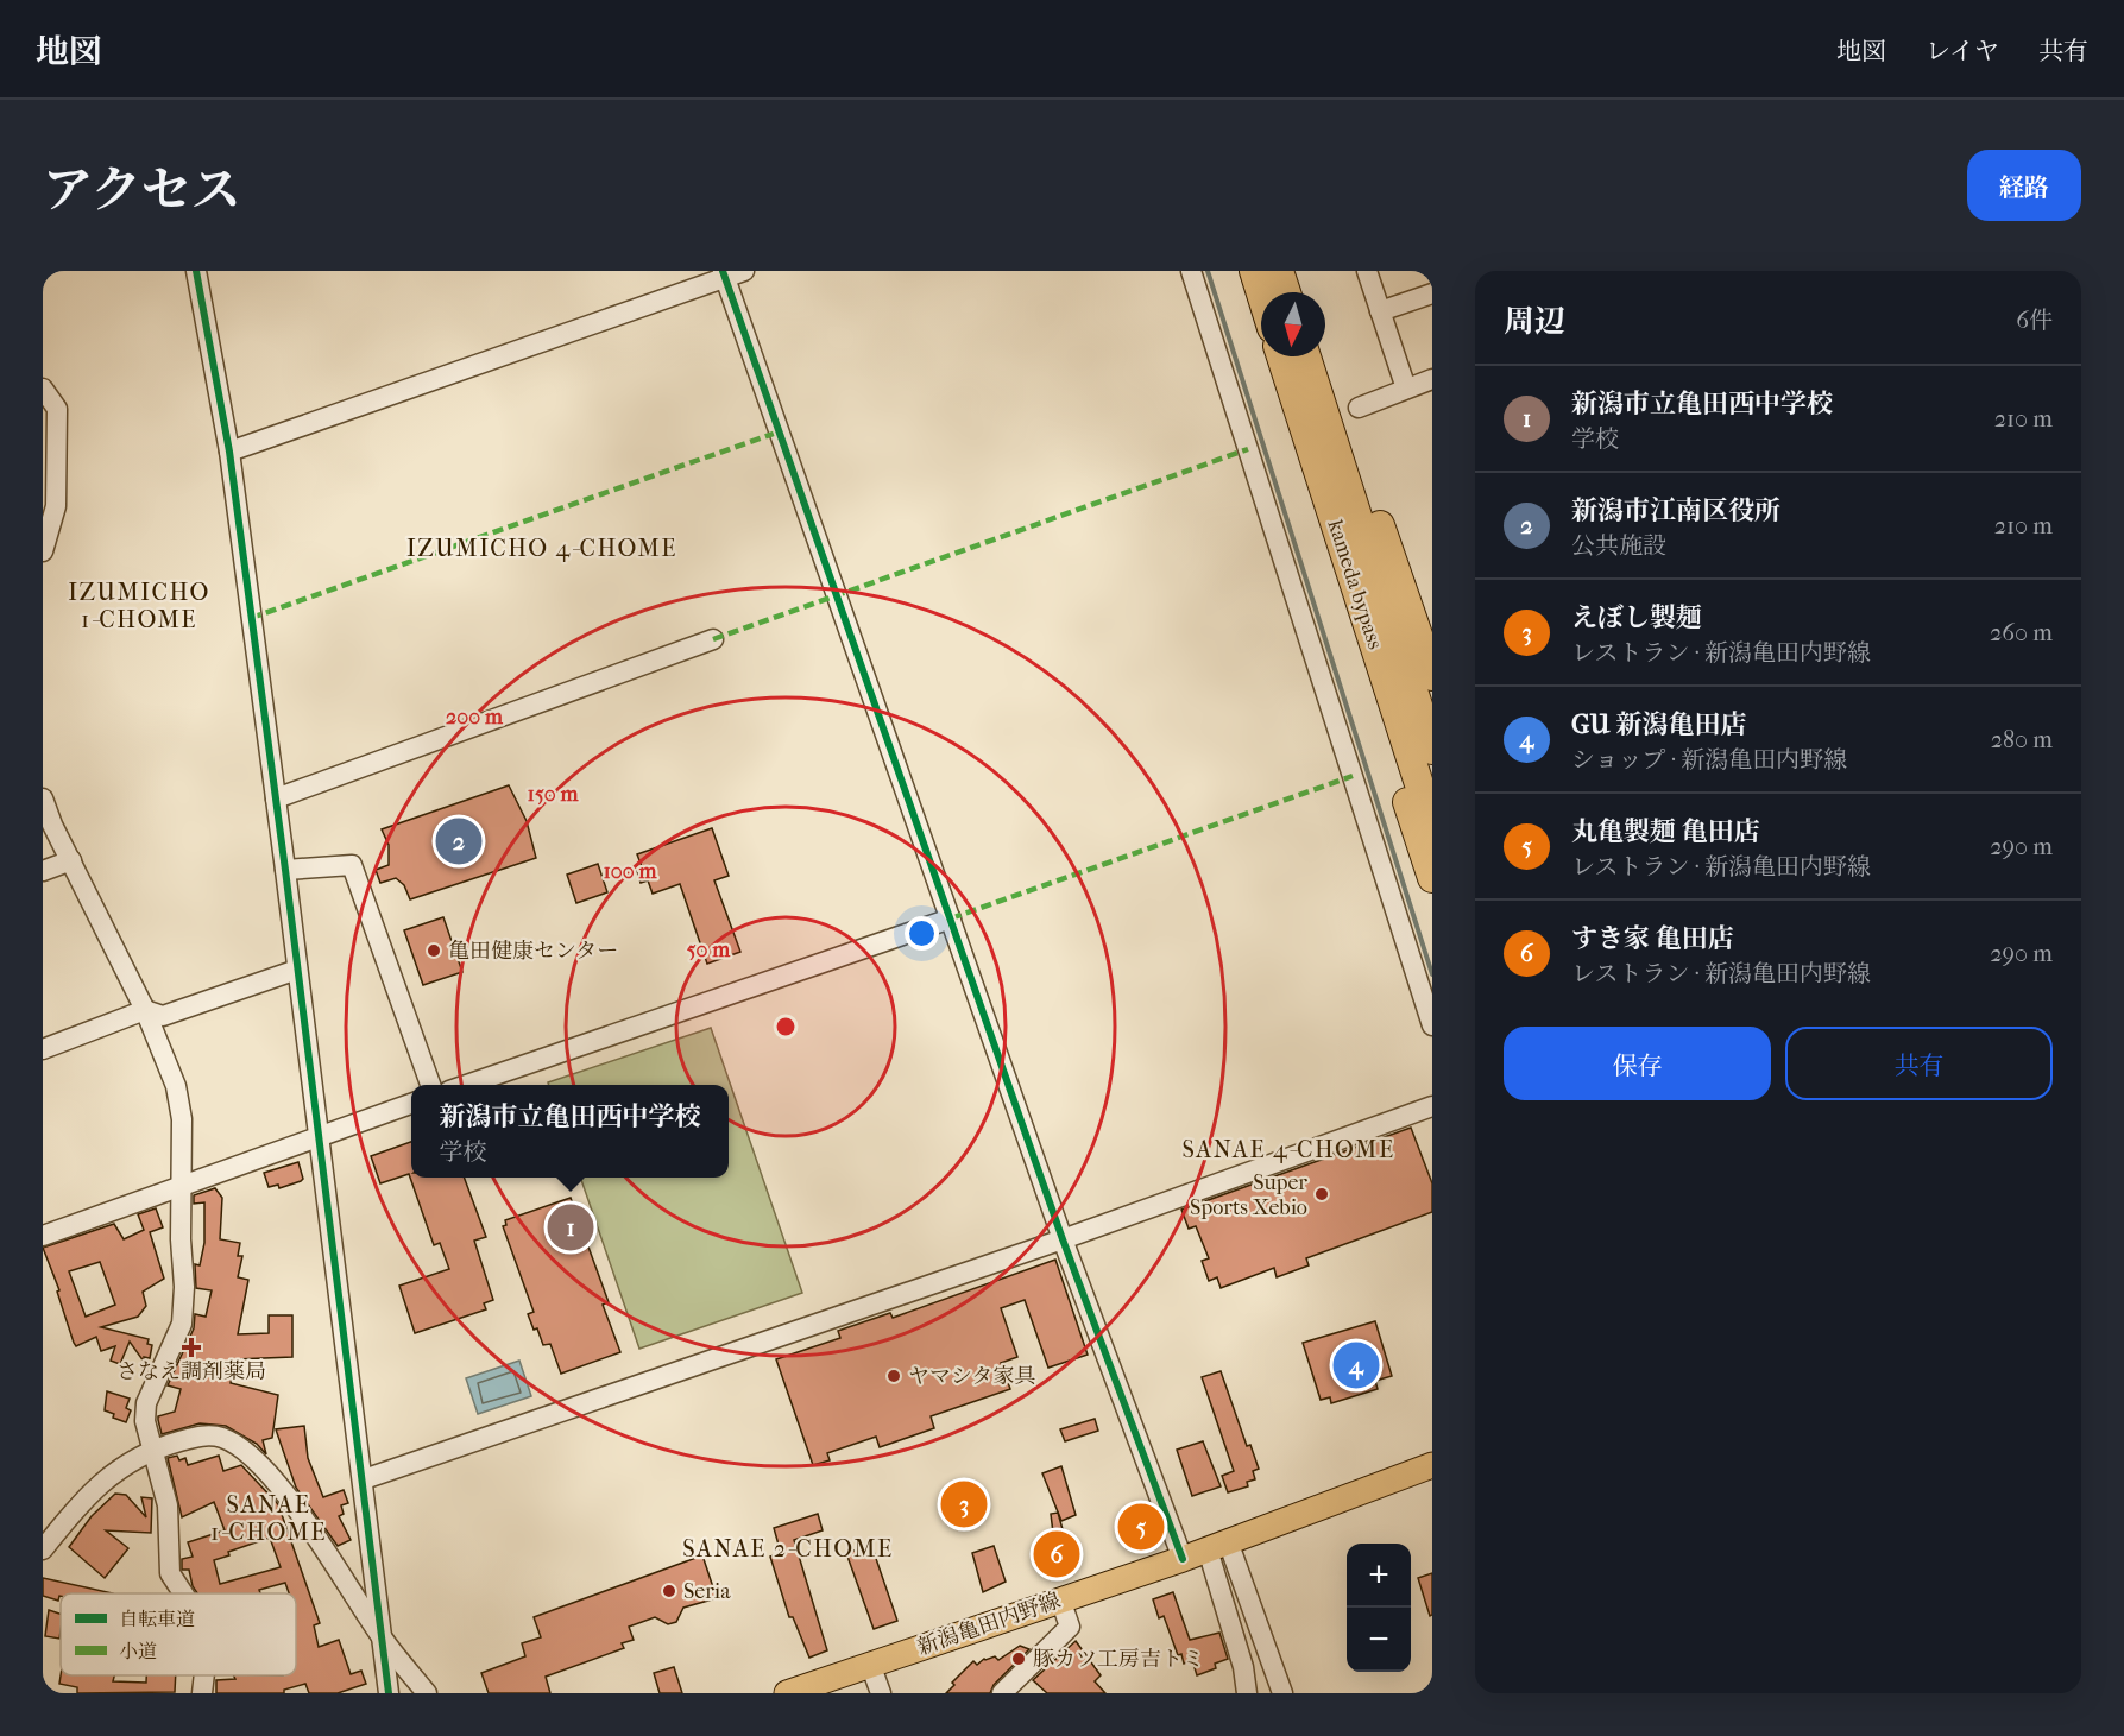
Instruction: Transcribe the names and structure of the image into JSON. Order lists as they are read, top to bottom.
{
  "streets": {
    "highway": ["kameda bypass"],
    "main road": ["新潟亀田内野線"]
  },
  "districts": [
    "IZUMICHO 4-CHOME",
    "IZUMICHO 1-CHOME",
    "SANAE 4-CHOME",
    "SANAE 1-CHOME",
    "SANAE 2-CHOME"
  ],
  "places": {
    "other": [
      "亀田健康センター",
      "Super Sports Xebio",
      "ヤマシタ家具",
      "Seria",
      "豚カツ工房吉トミ"
    ],
    "health": ["さなえ調剤薬局"]
  },
  "legend": ["自転車道", "小道"],
  "north": "bottom",
  "page": {
    "header": "地図",
    "nav": ["地図", "レイヤ", "共有"],
    "title": "アクセス",
    "buttons": [
      "経路",
      ["保存", "共有"]
    ],
    "heading": ["周辺", "6件"],
    "list": [
      {
        "mark": "1",
        "name": "新潟市立亀田西中学校",
        "note": "学校",
        "value": "210 m"
      },
      {
        "mark": "2",
        "name": "新潟市江南区役所",
        "note": "公共施設",
        "value": "210 m"
      },
      {
        "mark": "3",
        "name": "えぼし製麺",
        "note": "レストラン · 新潟亀田内野線",
        "value": "260 m"
      },
      {
        "mark": "4",
        "name": "GU 新潟亀田店",
        "note": "ショップ · 新潟亀田内野線",
        "value": "280 m"
      },
      {
        "mark": "5",
        "name": "丸亀製麺 亀田店",
        "note": "レストラン · 新潟亀田内野線",
        "value": "290 m"
      },
      {
        "mark": "6",
        "name": "すき家 亀田店",
        "note": "レストラン · 新潟亀田内野線",
        "value": "290 m"
      }
    ],
    "pins": [
      "2",
      "1",
      "4",
      "3",
      "5",
      "6"
    ],
    "popup": ["新潟市立亀田西中学校", "学校"],
    "map_buttons": ["+", "−"]
  },
  "rings": [
    "200 m",
    "150 m",
    "100 m",
    "50 m"
  ]
}
